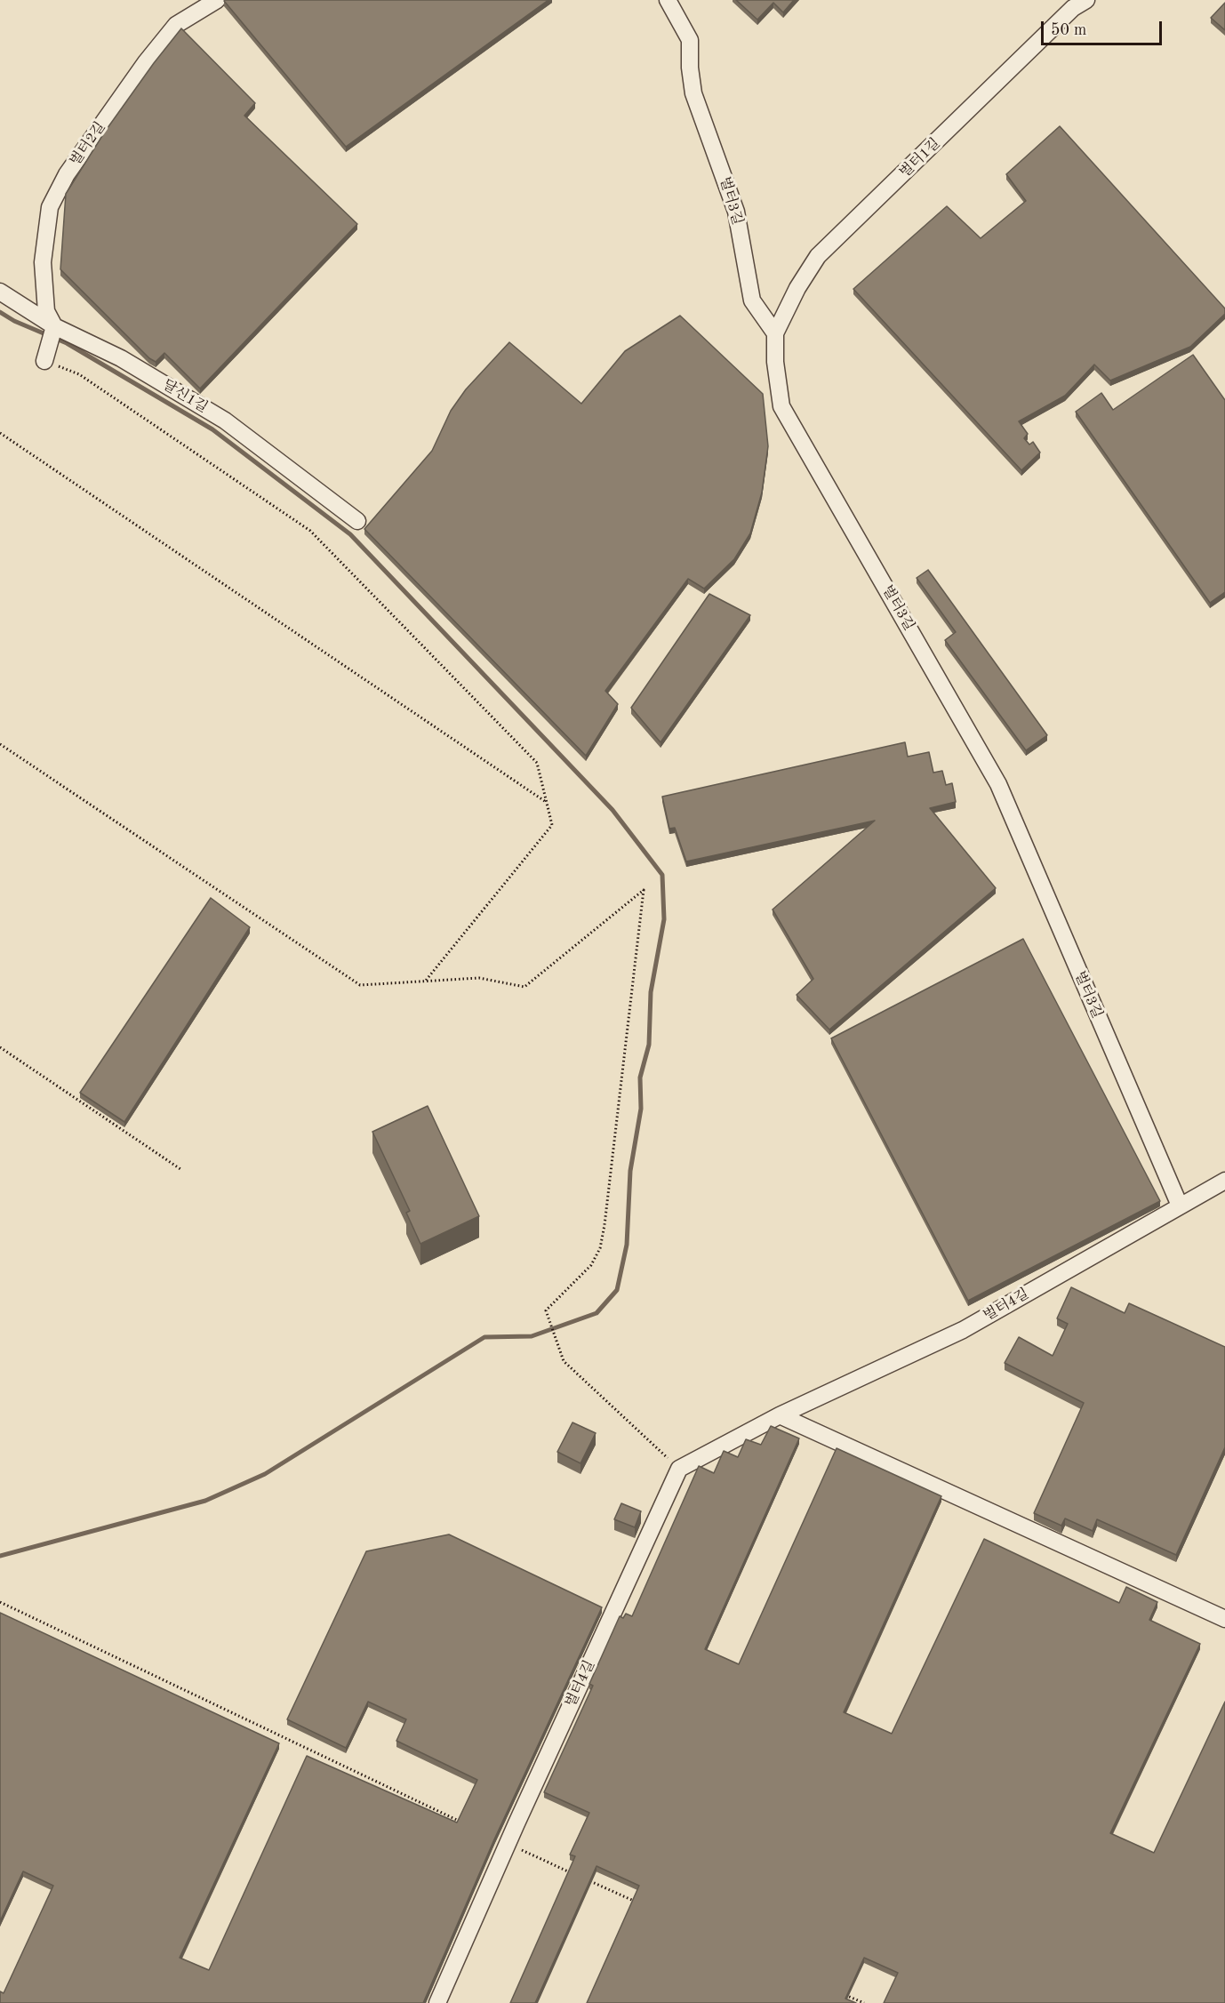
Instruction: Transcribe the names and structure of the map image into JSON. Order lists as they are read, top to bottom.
{
  "streets": {
    "street": [
      "벌터2길",
      "벌터1길",
      "벌터3길",
      "달신1길",
      "벌터4길"
    ]
  },
  "crossings": [
    ["벌터2길", "달신1길"],
    ["벌터1길", "벌터3길"],
    ["벌터3길", "벌터4길"]
  ],
  "scale_bar": "50 m"
}
